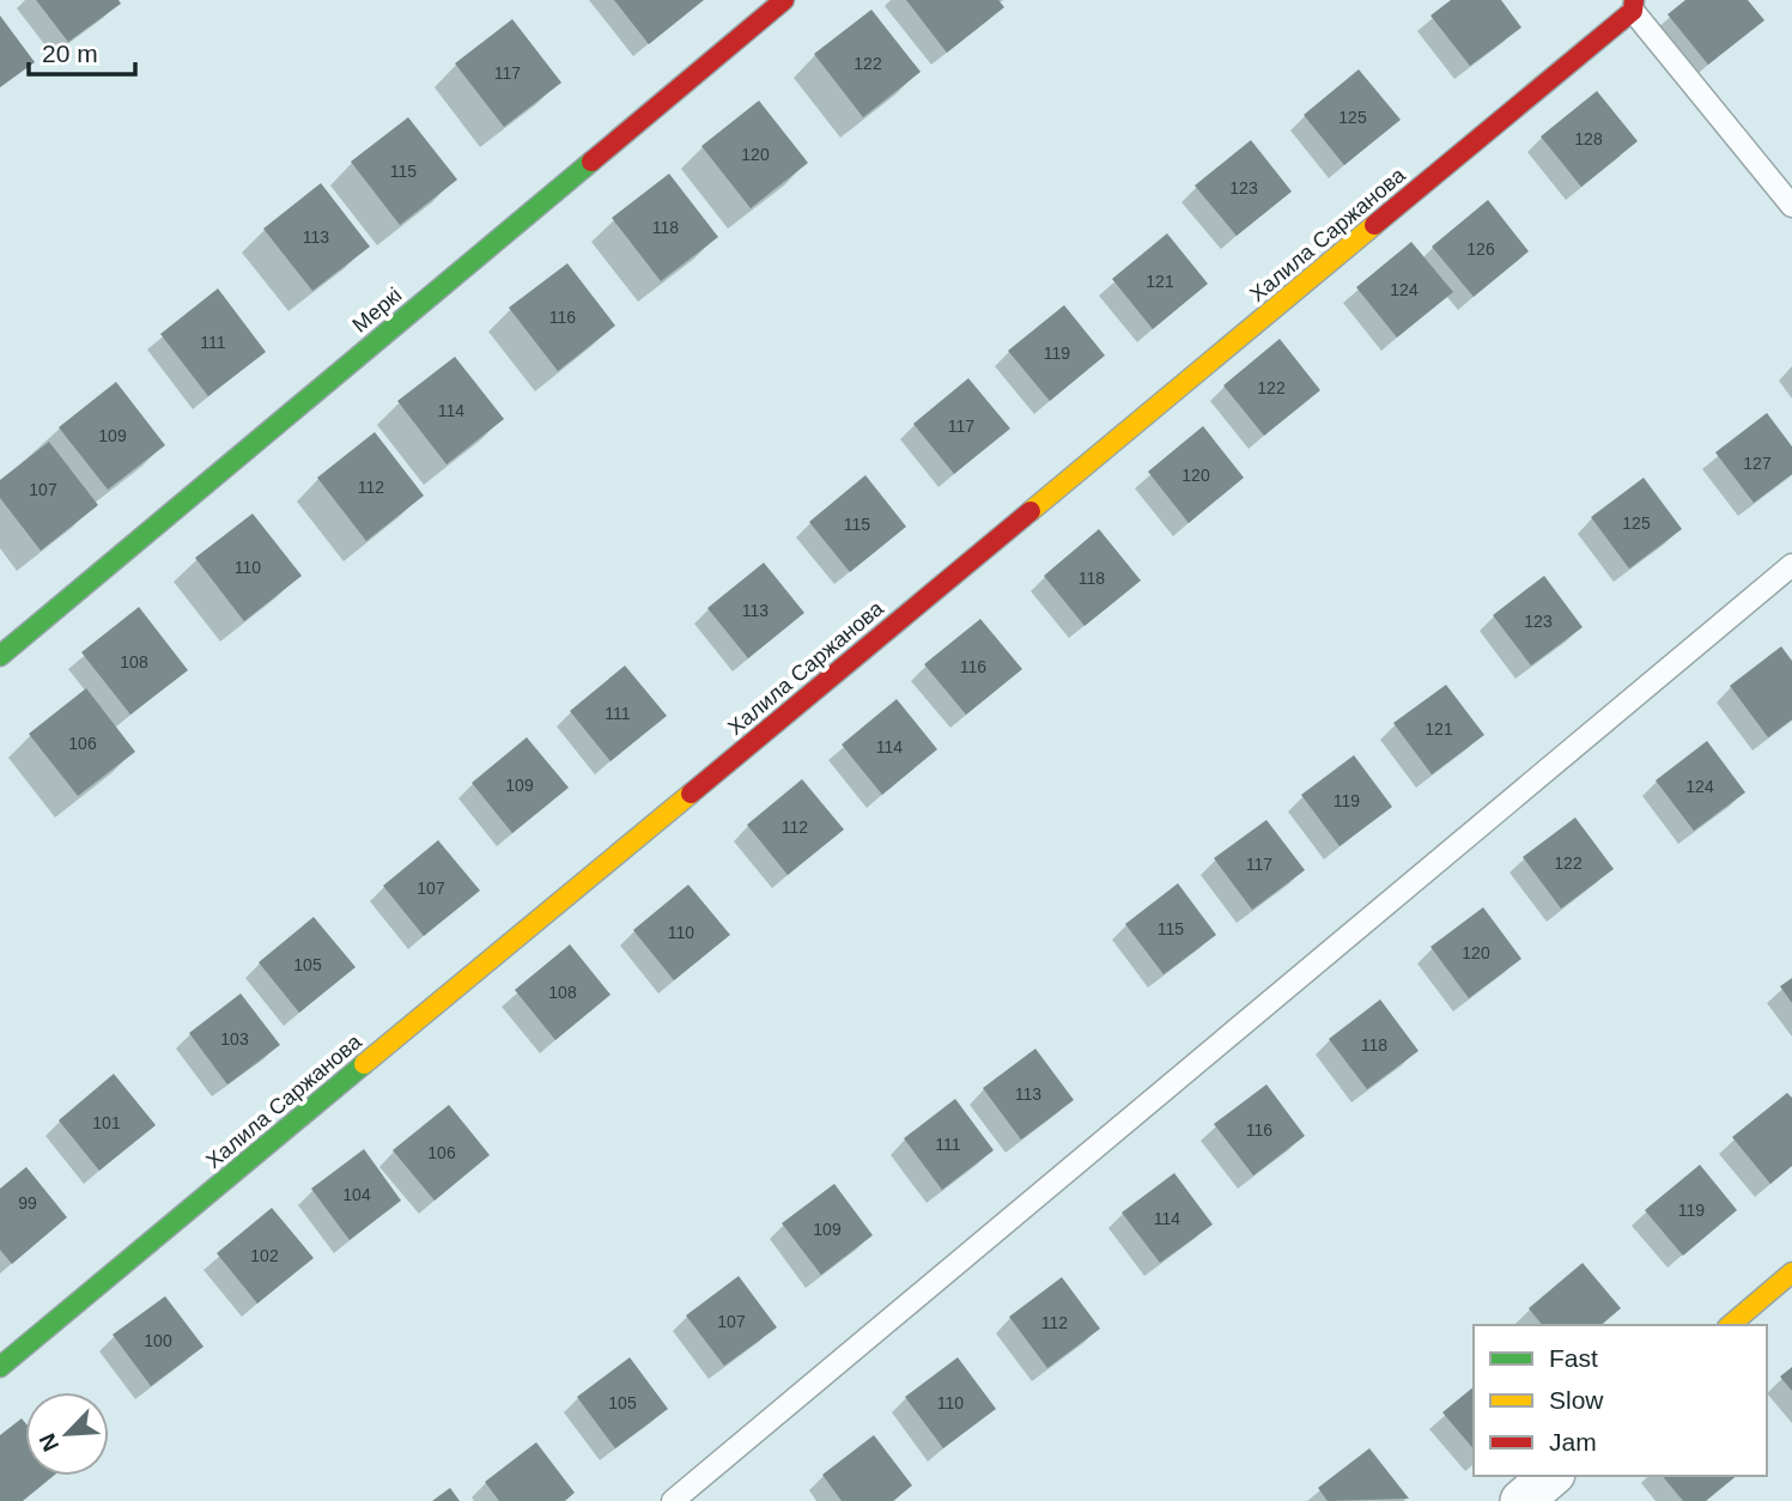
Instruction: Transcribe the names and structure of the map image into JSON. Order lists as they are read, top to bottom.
{
  "streets": {
    "street": ["Халила Саржанова", "Меркі"]
  },
  "house_numbers": [
    "122",
    "117",
    "125",
    "128",
    "120",
    "115",
    "123",
    "118",
    "113",
    "126",
    "121",
    "124",
    "116",
    "111",
    "119",
    "122",
    "114",
    "117",
    "109",
    "127",
    "120",
    "112",
    "107",
    "125",
    "115",
    "110",
    "118",
    "113",
    "123",
    "108",
    "116",
    "111",
    "121",
    "106",
    "114",
    "109",
    "124",
    "119",
    "112",
    "122",
    "117",
    "107",
    "115",
    "110",
    "120",
    "105",
    "108",
    "103",
    "118",
    "113",
    "101",
    "116",
    "111",
    "106",
    "104",
    "99",
    "119",
    "114",
    "109",
    "102",
    "107",
    "112",
    "100",
    "105",
    "110"
  ],
  "legend": ["Fast", "Slow", "Jam"],
  "scale_bar": "20 m",
  "north": "bottom left"
}
